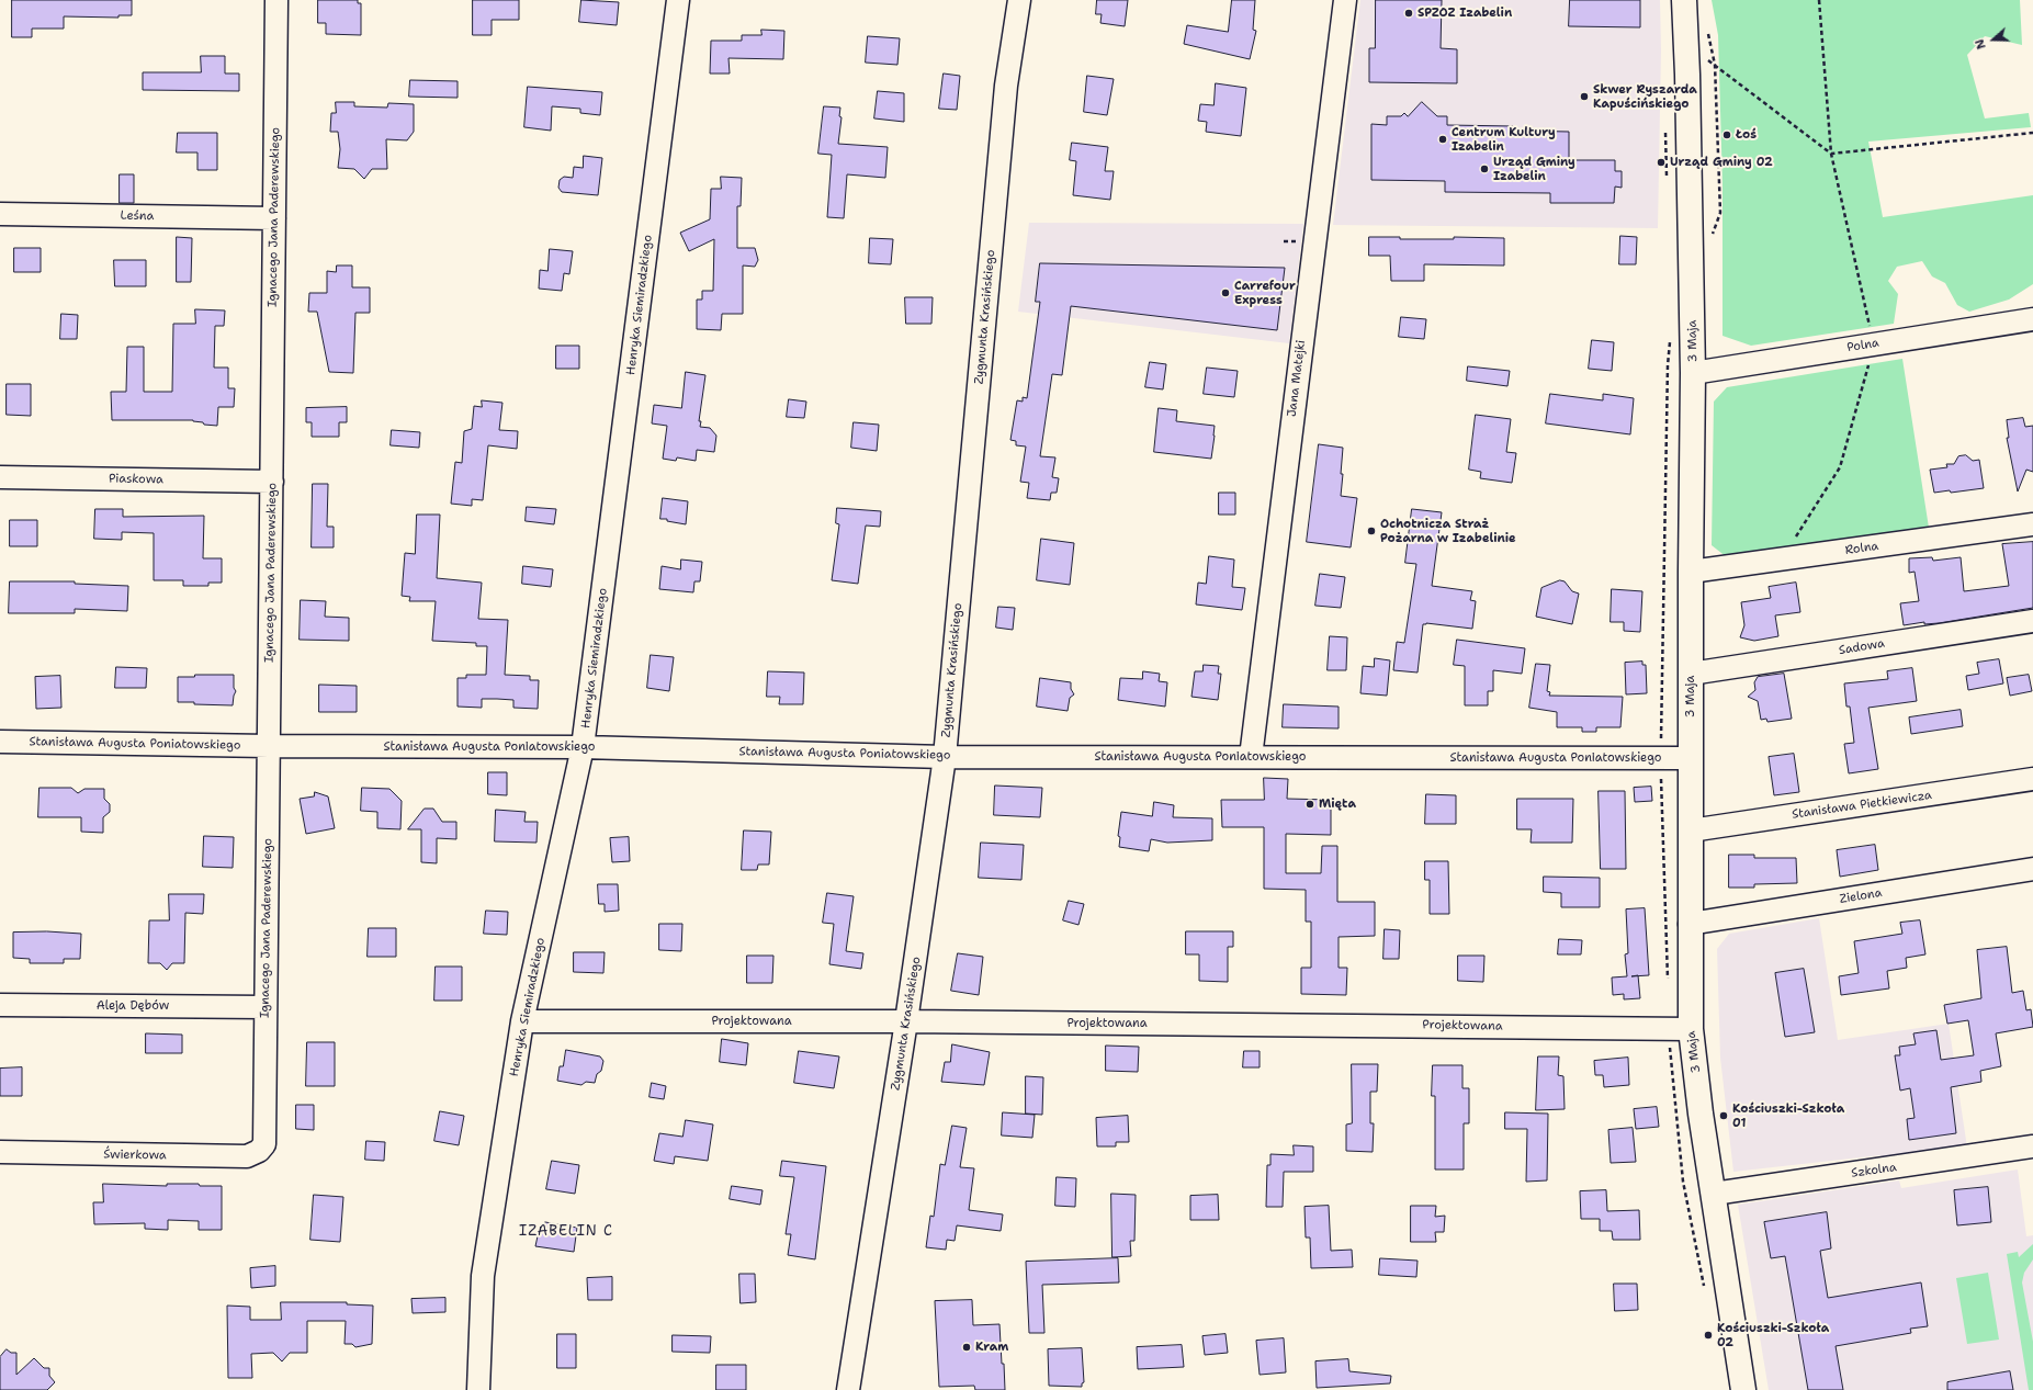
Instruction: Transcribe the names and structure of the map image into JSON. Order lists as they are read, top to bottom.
{
  "streets": {
    "street": [
      "Leśna",
      "Ignacego Jana Paderewskiego",
      "Henryka Siemiradzkiego",
      "Zygmunta Krasińskiego",
      "3 Maja",
      "Polna",
      "Jana Matejki",
      "Piaskowa",
      "Rolna",
      "Sadowa",
      "Stanisława Augusta Poniatowskiego",
      "Stanisława Pietkiewicza",
      "Zielona",
      "Aleja Dębów",
      "Projektowana",
      "Świerkowa",
      "Szkolna"
    ]
  },
  "crossings": [
    ["Leśna", "Ignacego Jana Paderewskiego"],
    ["Ignacego Jana Paderewskiego", "Piaskowa"],
    ["Ignacego Jana Paderewskiego", "Stanisława Augusta Poniatowskiego"],
    ["Ignacego Jana Paderewskiego", "Aleja Dębów"],
    ["Ignacego Jana Paderewskiego", "Świerkowa"],
    ["Henryka Siemiradzkiego", "Stanisława Augusta Poniatowskiego"],
    ["Henryka Siemiradzkiego", "Projektowana"],
    ["Zygmunta Krasińskiego", "Stanisława Augusta Poniatowskiego"],
    ["Zygmunta Krasińskiego", "Projektowana"],
    ["3 Maja", "Polna"],
    ["3 Maja", "Rolna"],
    ["3 Maja", "Sadowa"],
    ["3 Maja", "Stanisława Augusta Poniatowskiego"],
    ["3 Maja", "Stanisława Pietkiewicza"],
    ["3 Maja", "Zielona"],
    ["3 Maja", "Projektowana"],
    ["3 Maja", "Szkolna"],
    ["Jana Matejki", "Stanisława Augusta Poniatowskiego"]
  ],
  "districts": ["IZABELIN C"],
  "places": [
    "SPZOZ Izabelin",
    "Skwer Ryszarda Kapuścińskiego",
    "Łoś",
    "Centrum Kultury Izabelin",
    "Urząd Gminy 02",
    "Urząd Gminy Izabelin",
    "Carrefour Express",
    "Ochotnicza Straż Pożarna w Izabelinie",
    "Mięta",
    "Kościuszki-Szkoła 01",
    "Kościuszki-Szkoła 02",
    "Kram"
  ],
  "north": "left"
}
